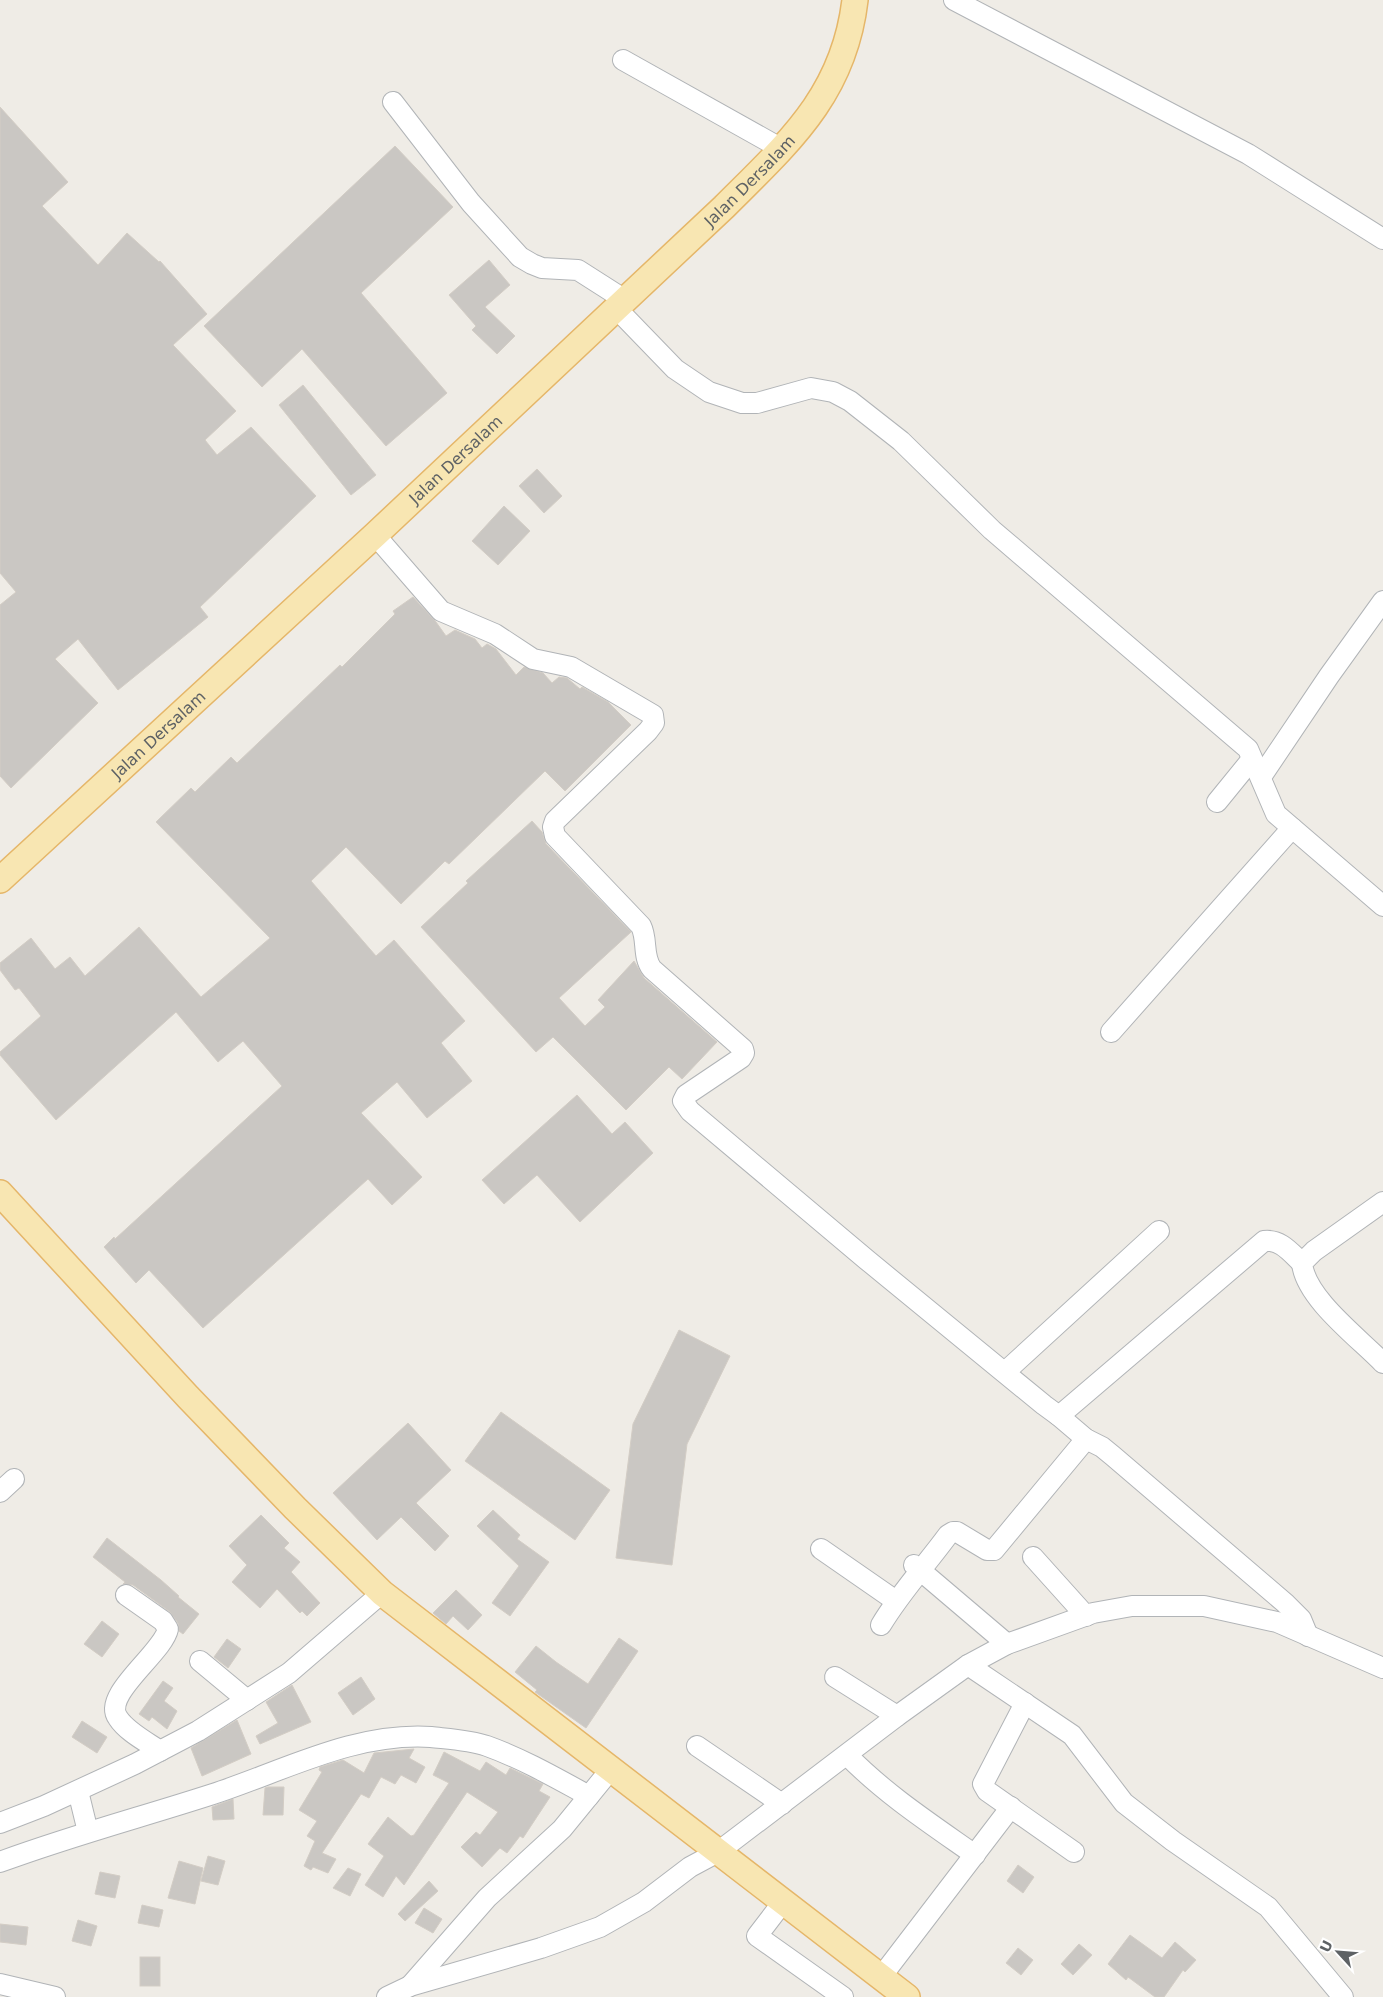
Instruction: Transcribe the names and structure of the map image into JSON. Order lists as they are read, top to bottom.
{
  "streets": {
    "main road": ["Jalan Dersalam"]
  },
  "north": "top left"
}
